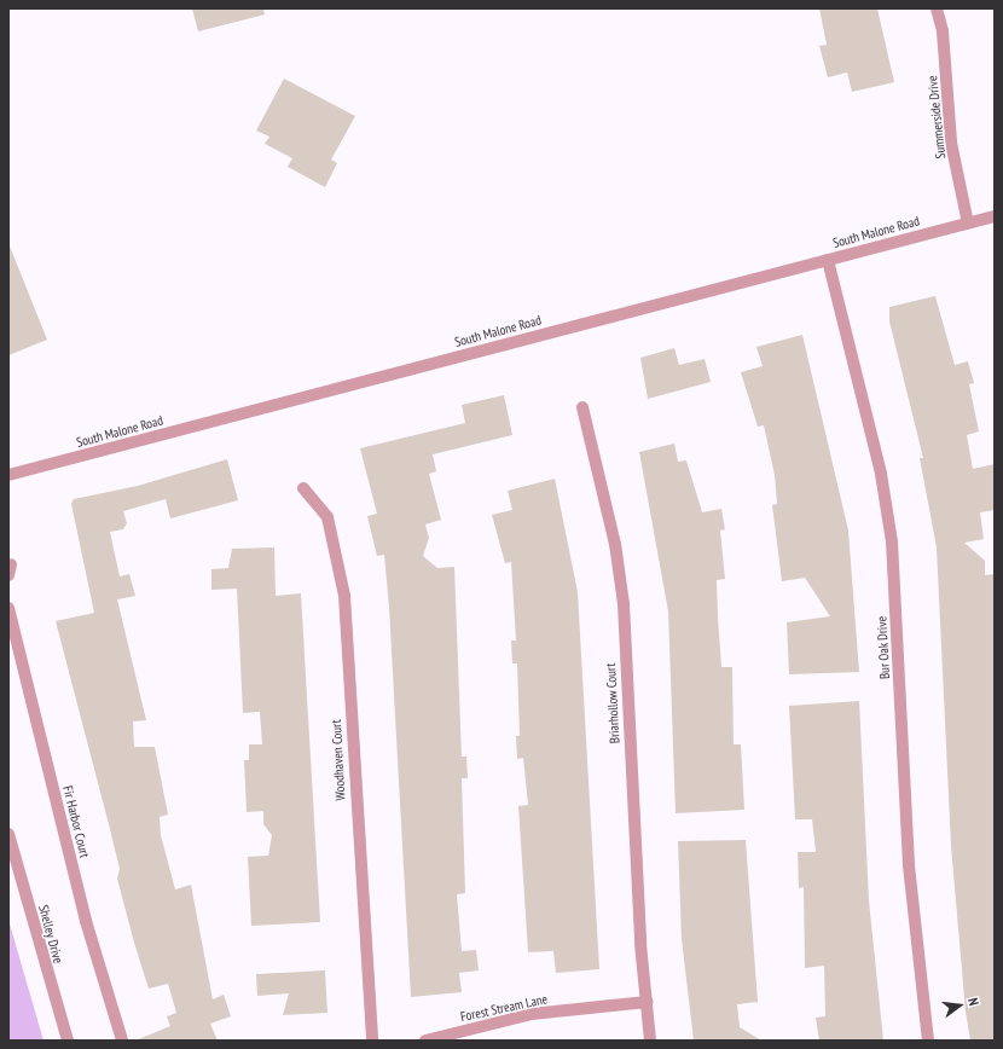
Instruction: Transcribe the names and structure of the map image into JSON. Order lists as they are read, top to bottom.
{
  "streets": {
    "street": [
      "Summerside Drive",
      "South Malone Road",
      "Bur Oak Drive",
      "Briarhollow Court",
      "Woodhaven Court",
      "Fir Harbor Court",
      "Shelley Drive",
      "Forest Stream Lane"
    ]
  },
  "crossings": [
    ["Summerside Drive", "South Malone Road"],
    ["South Malone Road", "Bur Oak Drive"],
    ["Briarhollow Court", "Forest Stream Lane"]
  ],
  "north": "right"
}
